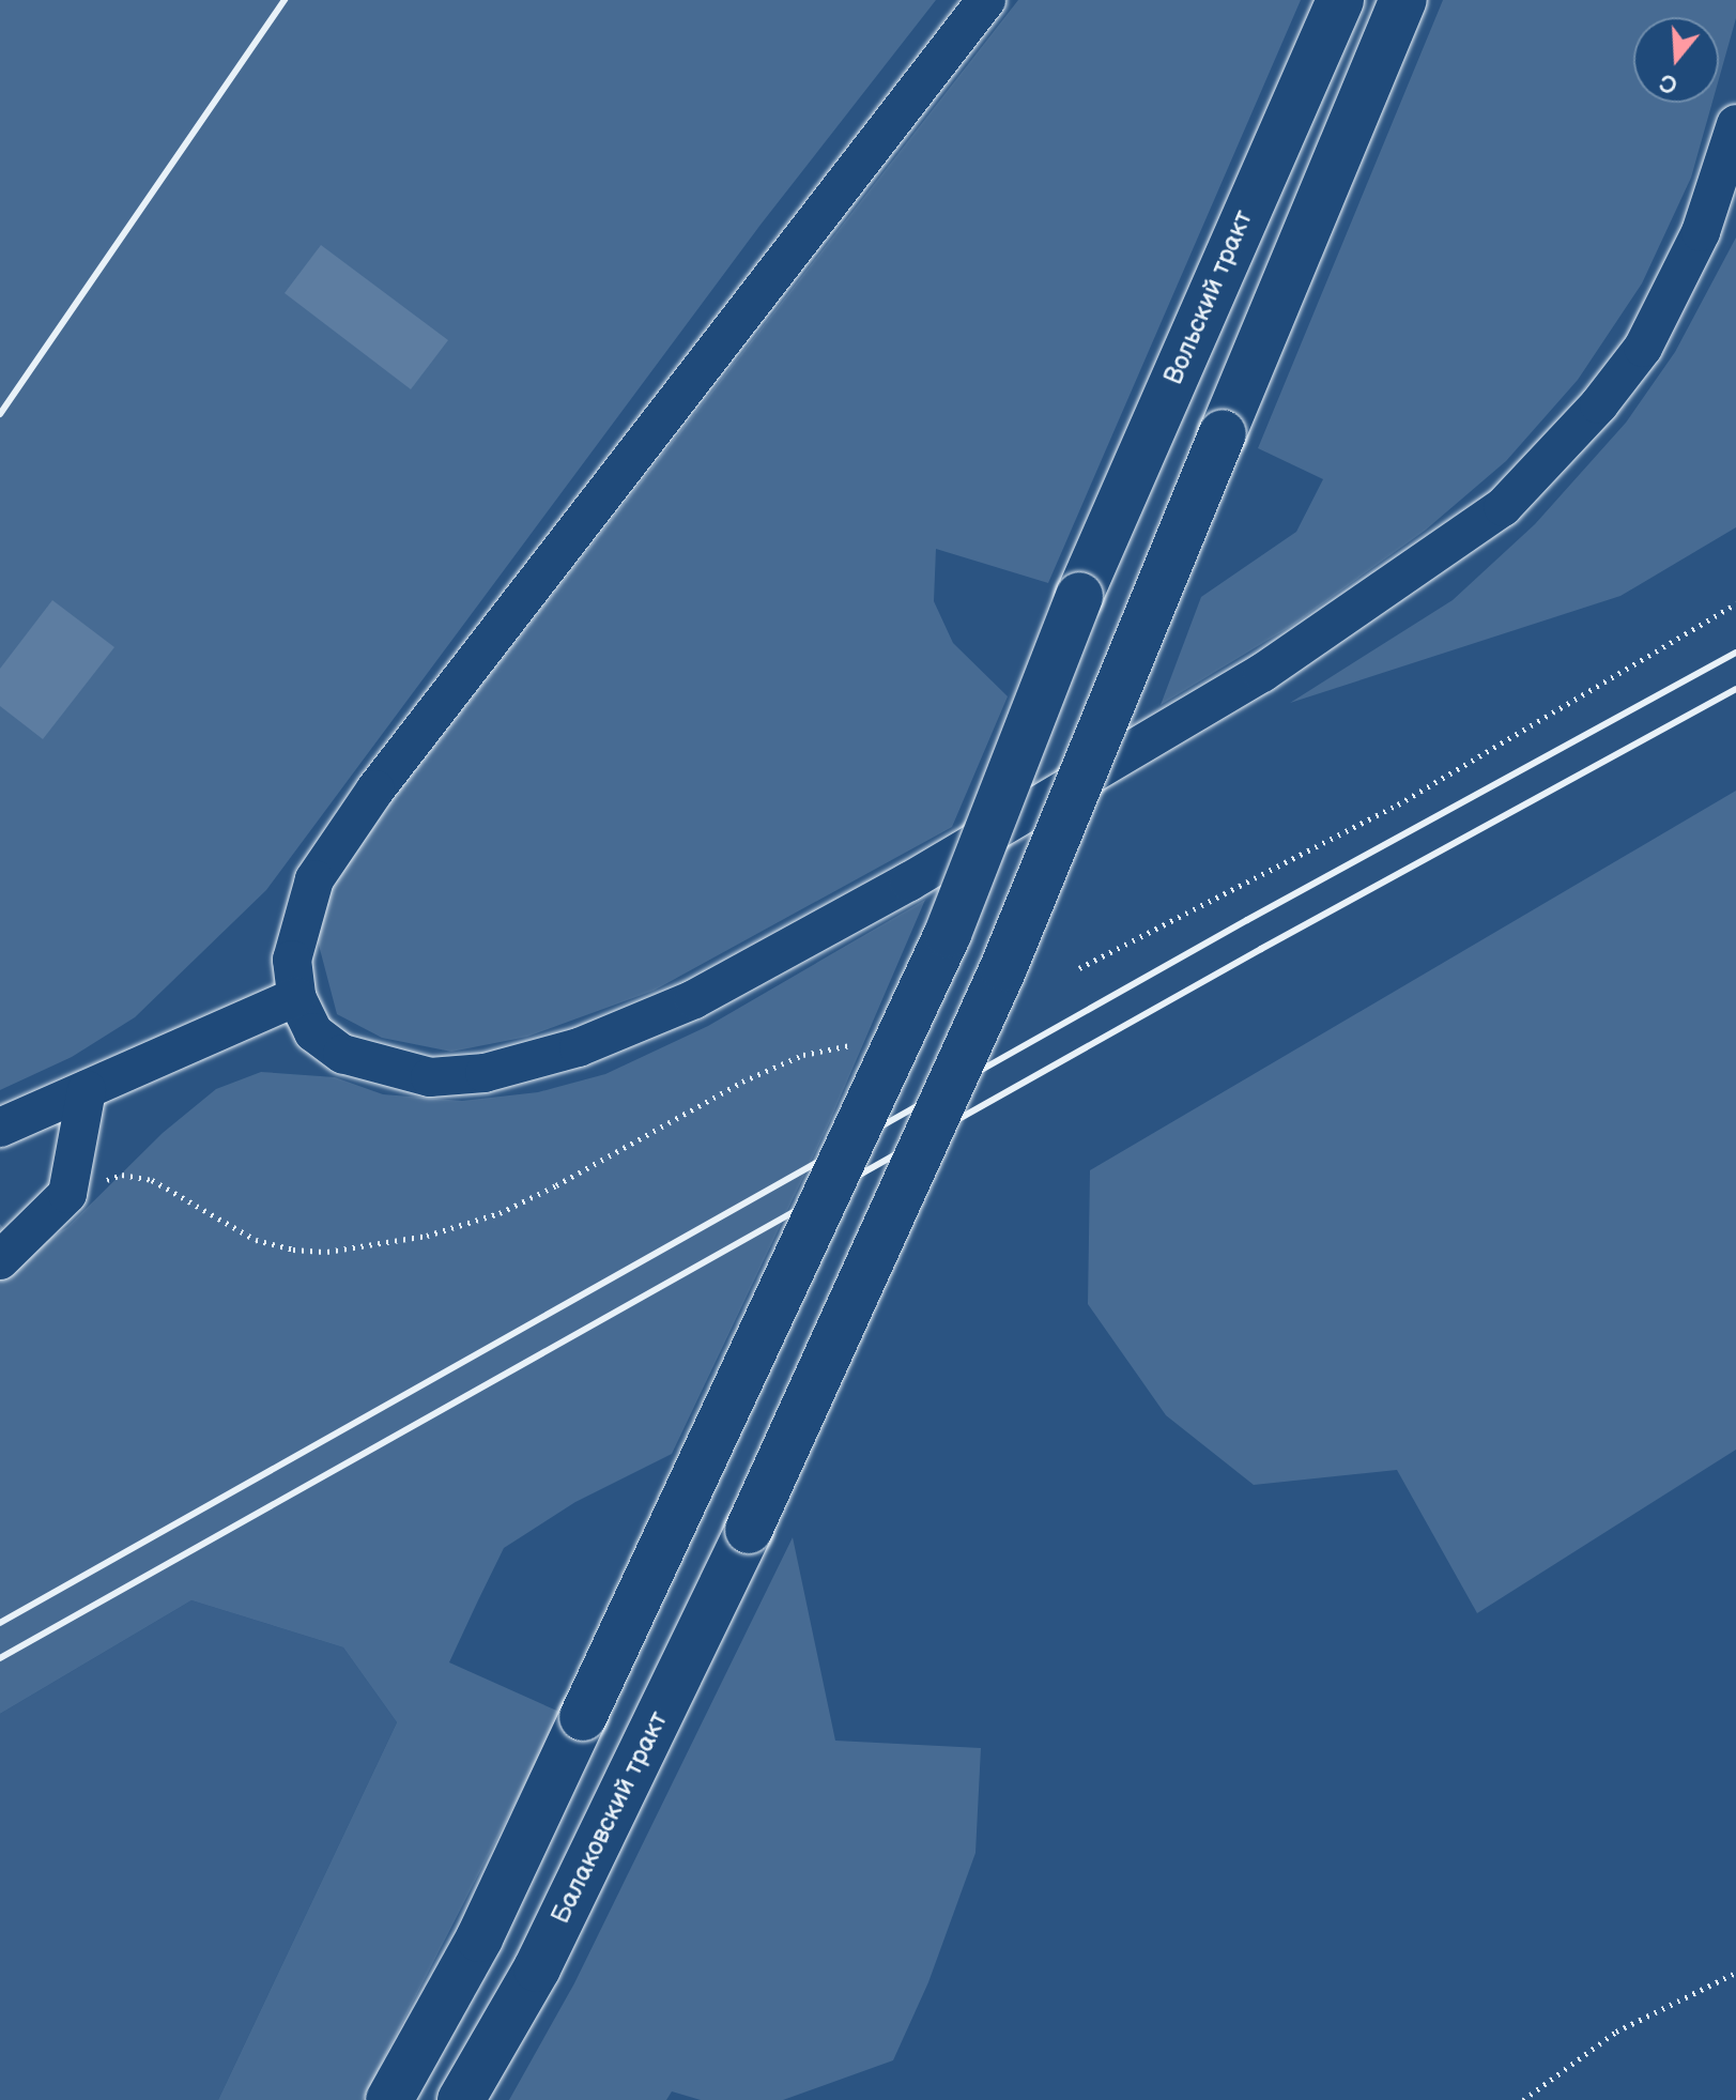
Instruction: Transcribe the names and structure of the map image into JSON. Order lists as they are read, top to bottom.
{
  "streets": {
    "main road": ["Вольский тракт", "Балаковский тракт"]
  },
  "north": "bottom"
}
